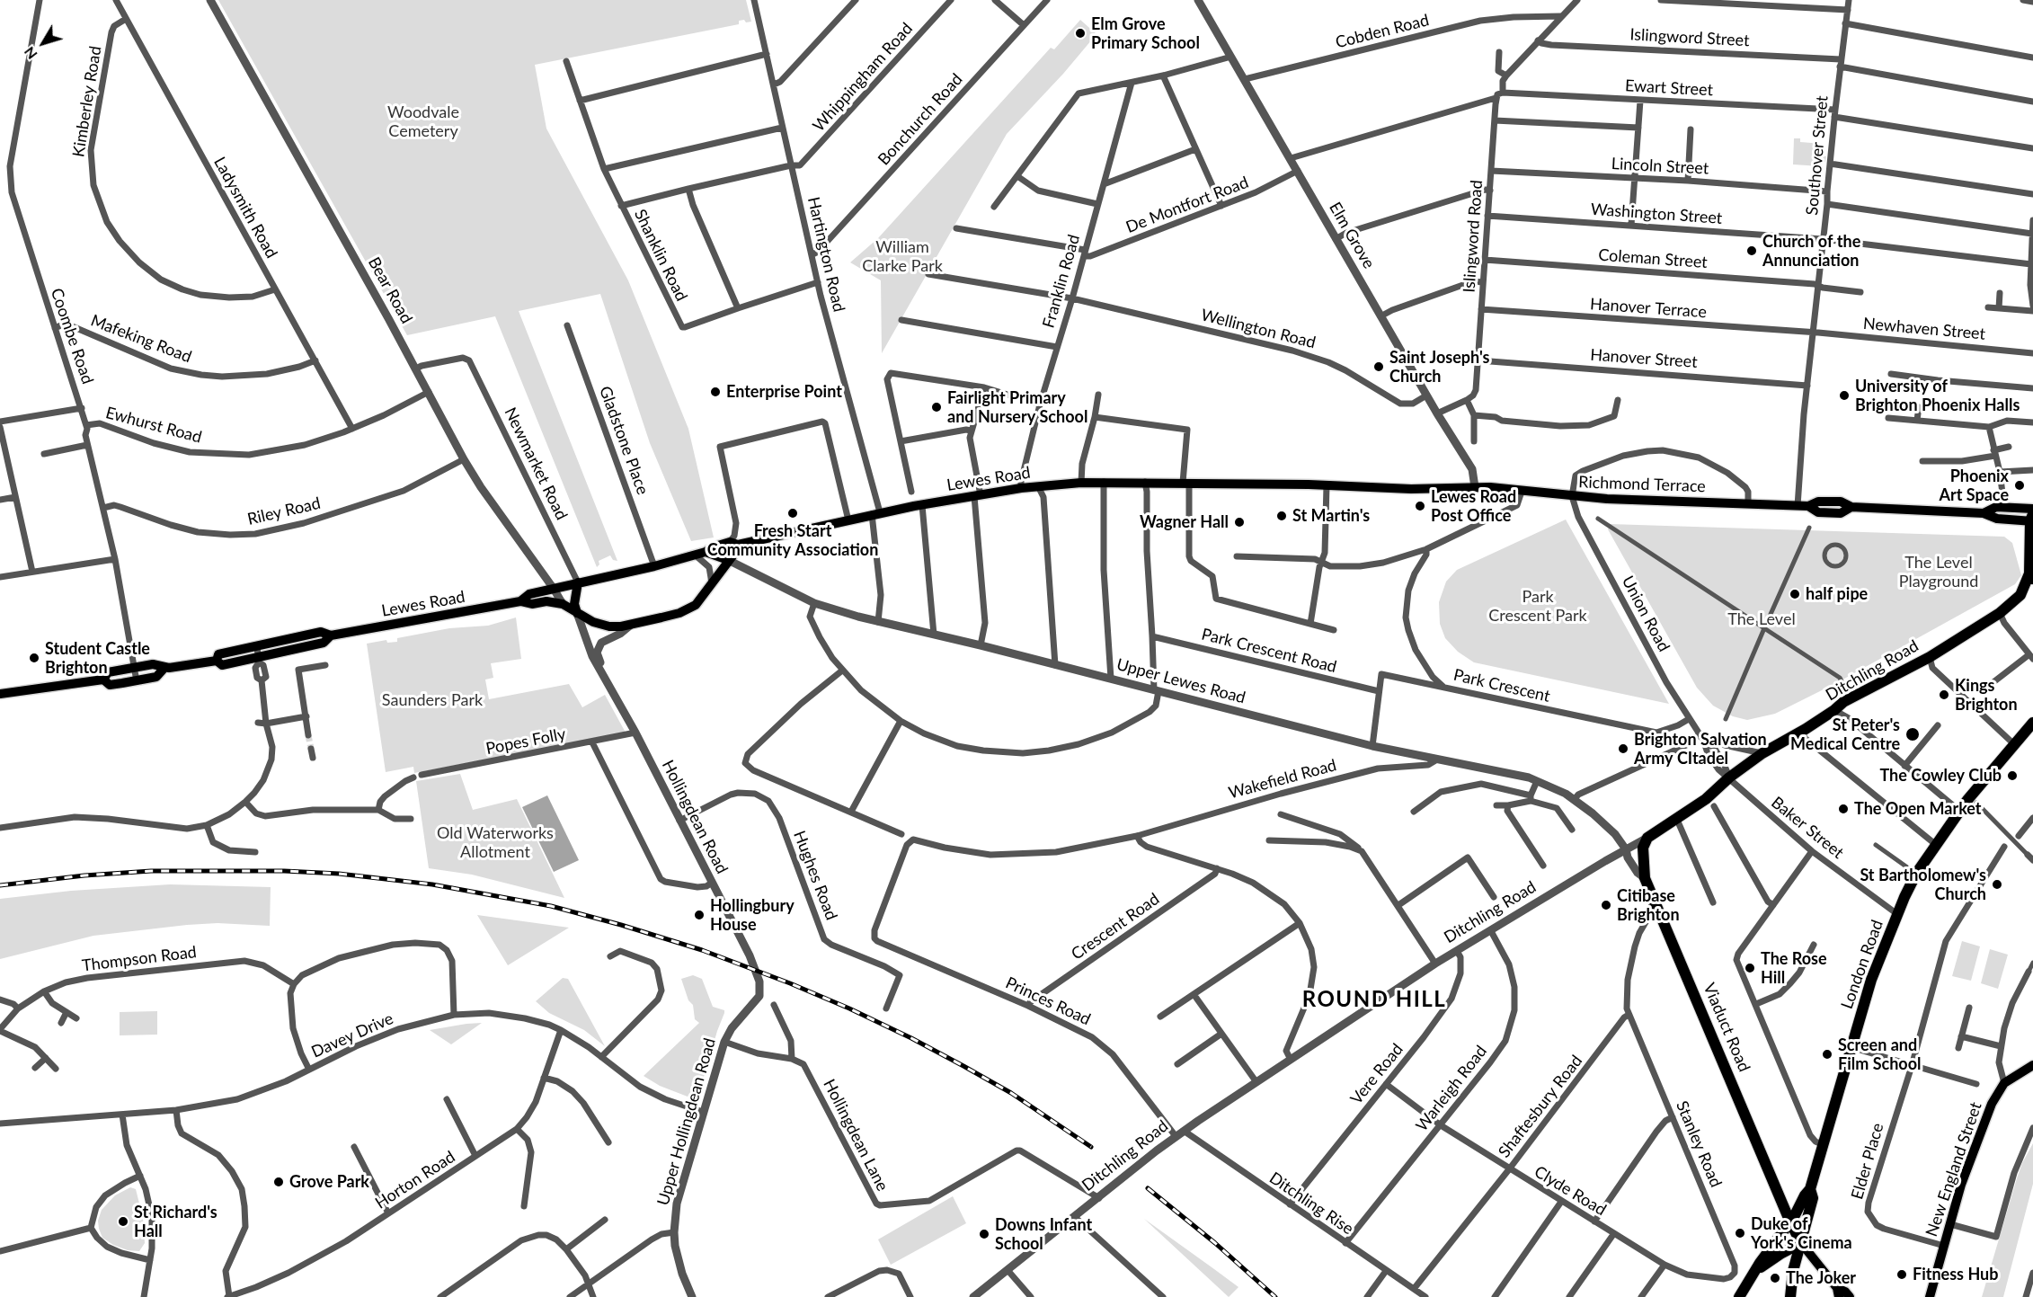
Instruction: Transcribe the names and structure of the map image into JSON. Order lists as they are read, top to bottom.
{
  "streets": {
    "highway": ["Ditchling Road", "London Road", "Viaduct Road"],
    "main road": [
      "Lewes Road",
      "Richmond Terrace",
      "Upper Lewes Road",
      "New England Street"
    ],
    "street": [
      "Cobden Road",
      "Islingword Street",
      "Whippingham Road",
      "Ewart Street",
      "Kimberley Road",
      "Bonchurch Road",
      "Southover Street",
      "Lincoln Street",
      "De Montfort Road",
      "Ladysmith Road",
      "Washington Street",
      "Elm Grove",
      "Islingword Road",
      "Hartington Road",
      "Shanklin Road",
      "Coleman Street",
      "Franklin Road",
      "Bear Road",
      "Hanover Terrace",
      "Wellington Road",
      "Newhaven Street",
      "Coombe Road",
      "Mafeking Road",
      "Hanover Street",
      "Ewhurst Road",
      "Gladstone Place",
      "Newmarket Road",
      "Riley Road",
      "Union Road",
      "Park Crescent Road",
      "Park Crescent",
      "Popes Folly",
      "Wakefield Road",
      "Hollingdean Road",
      "Baker Street",
      "Hughes Road",
      "Crescent Road",
      "Thompson Road",
      "Princes Road",
      "Davey Drive",
      "Vere Road",
      "Warleigh Road",
      "Shaftesbury Road",
      "Upper Hollingdean Road",
      "Hollingdean Lane",
      "Stanley Road",
      "Elder Place",
      "Horton Road",
      "Clyde Road",
      "Ditchling Rise"
    ]
  },
  "crossings": [
    ["Cobden Road", "Elm Grove"],
    ["Islingword Street", "Southover Street"],
    ["Whippingham Road", "Hartington Road"],
    ["Whippingham Road", "Shanklin Road"],
    ["Ewart Street", "Southover Street"],
    ["Kimberley Road", "Ladysmith Road"],
    ["Bonchurch Road", "Hartington Road"],
    ["Southover Street", "Lincoln Street"],
    ["Southover Street", "Washington Street"],
    ["Southover Street", "Coleman Street"],
    ["Southover Street", "Hanover Terrace"],
    ["Southover Street", "Newhaven Street"],
    ["Southover Street", "Hanover Street"],
    ["Southover Street", "Richmond Terrace"],
    ["Lincoln Street", "Islingword Road"],
    ["De Montfort Road", "Elm Grove"],
    ["De Montfort Road", "Franklin Road"],
    ["Ladysmith Road", "Mafeking Road"],
    ["Ladysmith Road", "Ewhurst Road"],
    ["Washington Street", "Islingword Road"],
    ["Elm Grove", "Wellington Road"],
    ["Elm Grove", "Lewes Road"],
    ["Elm Grove", "Richmond Terrace"],
    ["Islingword Road", "Coleman Street"],
    ["Islingword Road", "Hanover Terrace"],
    ["Islingword Road", "Hanover Street"],
    ["Hartington Road", "Shanklin Road"],
    ["Hartington Road", "Lewes Road"],
    ["Hartington Road", "Upper Lewes Road"],
    ["Franklin Road", "Wellington Road"],
    ["Franklin Road", "Lewes Road"],
    ["Bear Road", "Ewhurst Road"],
    ["Bear Road", "Newmarket Road"],
    ["Bear Road", "Lewes Road"],
    ["Bear Road", "Riley Road"],
    ["Hanover Terrace", "Newhaven Street"],
    ["Coombe Road", "Mafeking Road"],
    ["Coombe Road", "Ewhurst Road"],
    ["Coombe Road", "Lewes Road"],
    ["Coombe Road", "Riley Road"],
    ["Gladstone Place", "Lewes Road"],
    ["Newmarket Road", "Lewes Road"],
    ["Lewes Road", "Richmond Terrace"],
    ["Lewes Road", "Upper Lewes Road"],
    ["Richmond Terrace", "Union Road"],
    ["Union Road", "Ditchling Road"],
    ["Union Road", "Park Crescent"],
    ["Union Road", "Baker Street"],
    ["Ditchling Road", "Upper Lewes Road"],
    ["Ditchling Road", "Baker Street"],
    ["Ditchling Road", "Princes Road"],
    ["Ditchling Road", "Viaduct Road"],
    ["Ditchling Road", "Vere Road"],
    ["Ditchling Road", "Warleigh Road"],
    ["Ditchling Road", "Hollingdean Lane"],
    ["Ditchling Road", "Ditchling Rise"],
    ["Upper Lewes Road", "Wakefield Road"],
    ["Upper Lewes Road", "Viaduct Road"],
    ["Popes Folly", "Hollingdean Road"],
    ["Wakefield Road", "Princes Road"],
    ["Hollingdean Road", "Hughes Road"],
    ["Hollingdean Road", "Upper Hollingdean Road"],
    ["Baker Street", "London Road"],
    ["Crescent Road", "Princes Road"],
    ["London Road", "Viaduct Road"],
    ["Davey Drive", "Upper Hollingdean Road"],
    ["Davey Drive", "Horton Road"],
    ["Vere Road", "Clyde Road"],
    ["Vere Road", "Ditchling Rise"],
    ["Warleigh Road", "Clyde Road"],
    ["Warleigh Road", "Ditchling Rise"],
    ["Shaftesbury Road", "Stanley Road"],
    ["Shaftesbury Road", "Clyde Road"],
    ["Shaftesbury Road", "Ditchling Rise"],
    ["Stanley Road", "Clyde Road"],
    ["Elder Place", "New England Street"]
  ],
  "districts": ["ROUND HILL"],
  "parks": [
    "Woodvale Cemetery",
    "William Clarke Park",
    "The Level Playground",
    "Park Crescent Park",
    "The Level",
    "Saunders Park",
    "Old Waterworks Allotment"
  ],
  "places": [
    "Elm Grove Primary School",
    "Church of the Annunciation",
    "Saint Joseph's Church",
    "Enterprise Point",
    "University of Brighton Phoenix Halls",
    "Fairlight Primary and Nursery School",
    "Phoenix Art Space",
    "Lewes Road Post Office",
    "Fresh Start Community Association",
    "St Martin's",
    "Wagner Hall",
    "half pipe",
    "Student Castle Brighton",
    "Kings Brighton",
    "St Peter's Medical Centre",
    "Brighton Salvation Army CItadel",
    "The Cowley Club",
    "The Open Market",
    "St Bartholomew's Church",
    "Citibase Brighton",
    "Hollingbury House",
    "The Rose Hill",
    "Screen and Film School",
    "Grove Park",
    "St Richard's Hall",
    "Duke of York's Cinema",
    "Downs Infant School",
    "Fitness Hub",
    "The Joker"
  ],
  "north": "bottom left"
}
